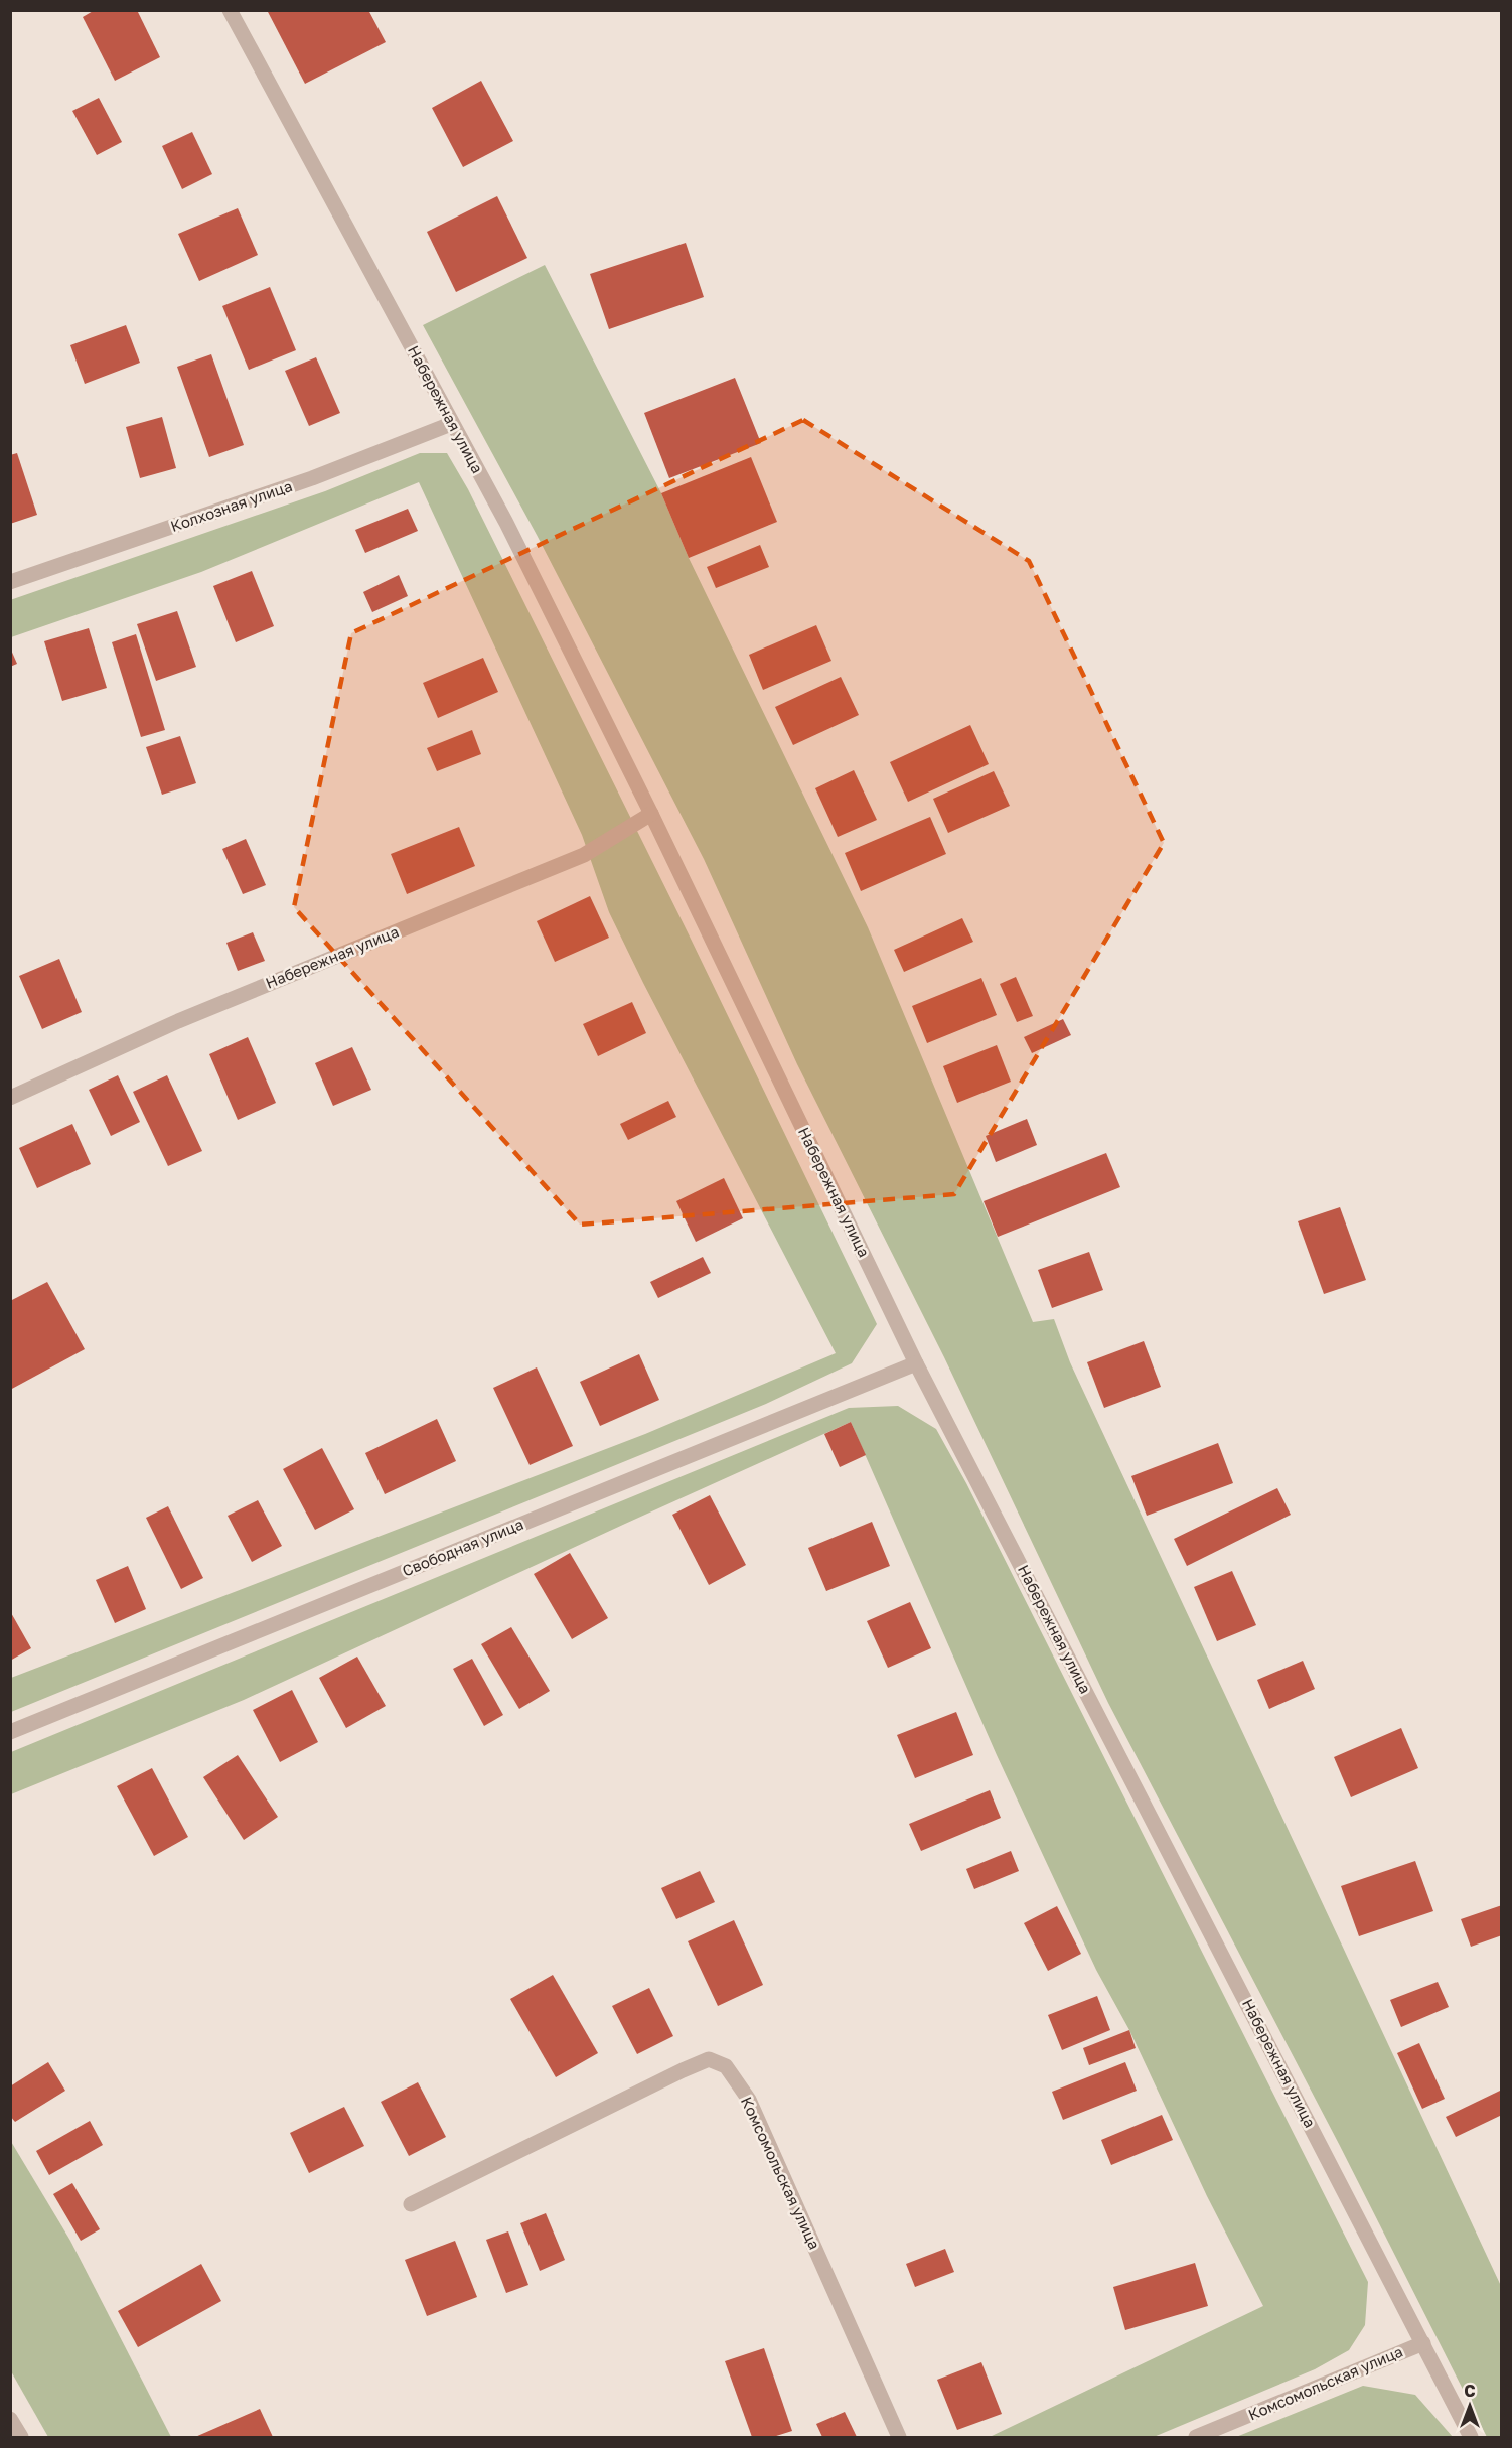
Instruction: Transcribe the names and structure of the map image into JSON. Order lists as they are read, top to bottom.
{
  "streets": {
    "street": [
      "Набережная улица",
      "Колхозная улица",
      "Свободная улица",
      "Комсомольская улица"
    ]
  },
  "crossings": [
    ["Набережная улица", "Колхозная улица"],
    ["Набережная улица", "Свободная улица"],
    ["Набережная улица", "Комсомольская улица"]
  ],
  "north": "top"
}
